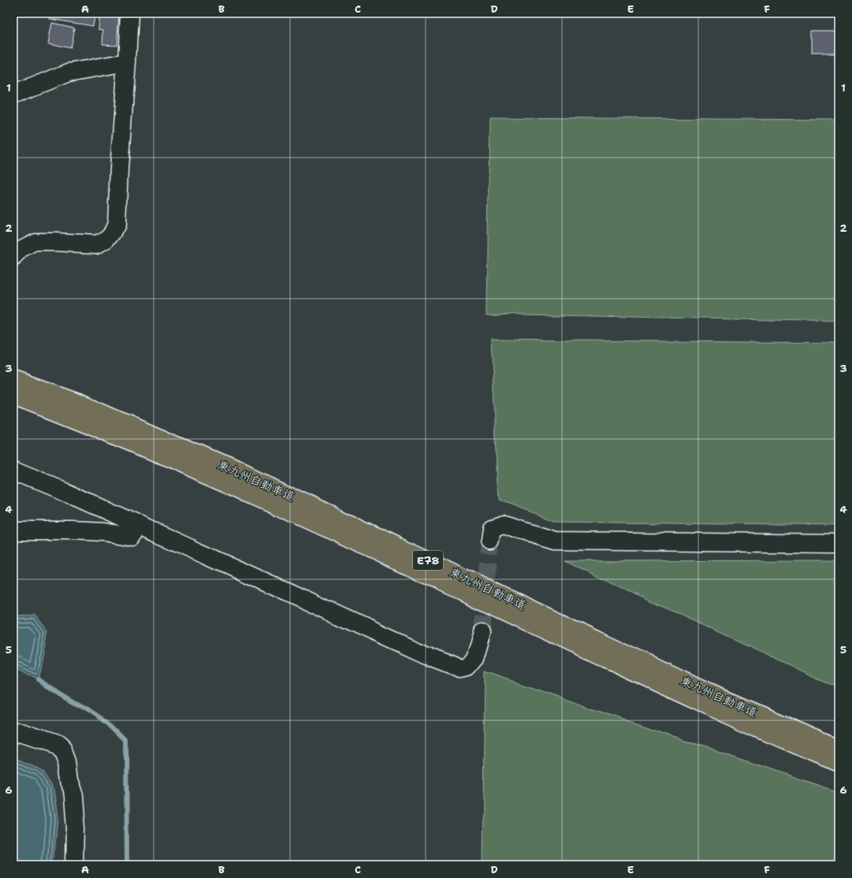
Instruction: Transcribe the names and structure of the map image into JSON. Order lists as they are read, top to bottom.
{
  "streets": {
    "highway": ["東九州自動車道", "E78"]
  },
  "grid": {
    "columns": [
      "A",
      "B",
      "C",
      "D",
      "E",
      "F"
    ],
    "rows": [
      "1",
      "2",
      "3",
      "4",
      "5",
      "6"
    ]
  }
}
